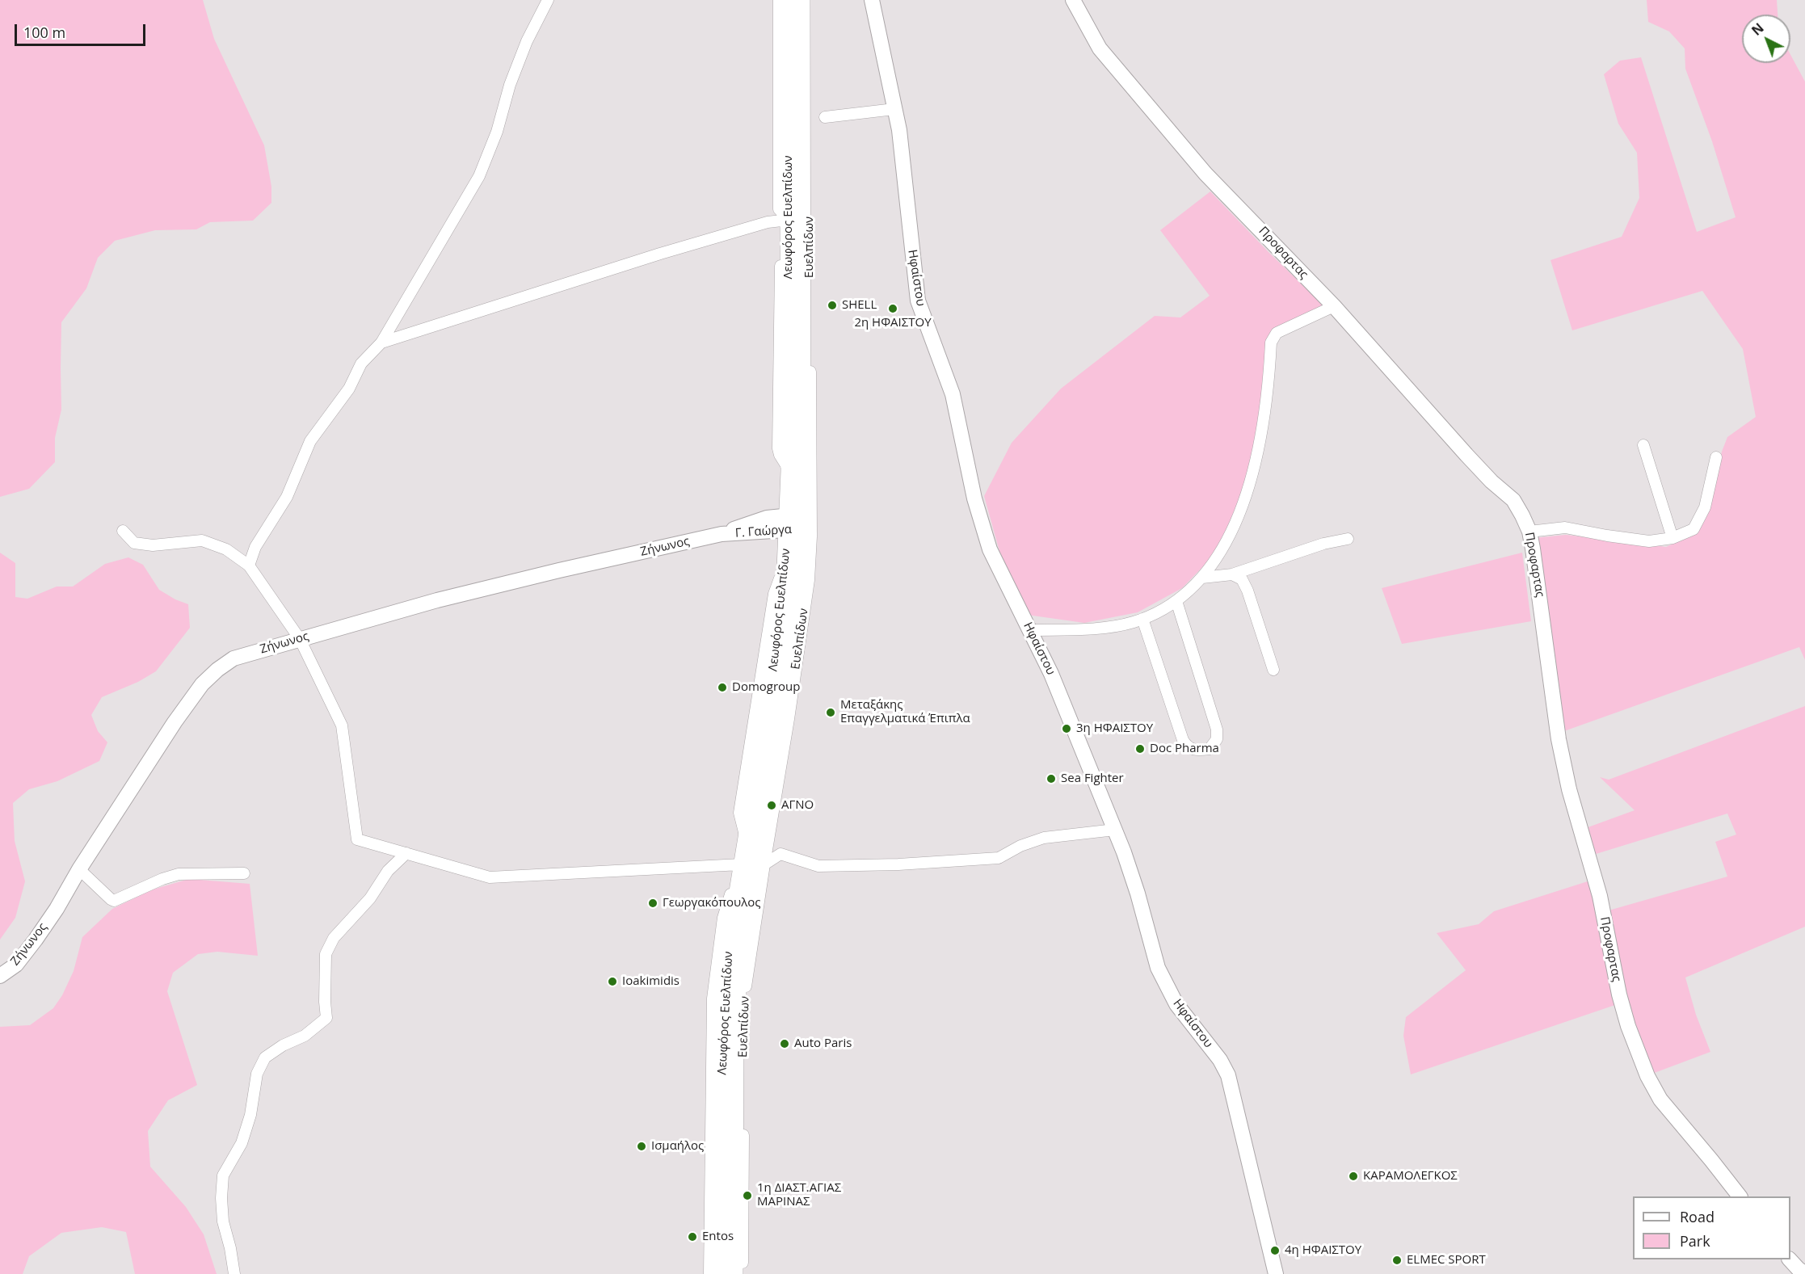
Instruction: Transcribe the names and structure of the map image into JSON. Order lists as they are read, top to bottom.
{
  "streets": {
    "main road": ["Λεωφόρος Ευελπίδων"],
    "street": [
      "Ευελπίδων",
      "Προφαρτας",
      "Ηφαίστου",
      "Γ. Γαώργα",
      "Ζήνωνος"
    ]
  },
  "crossings": [
    ["Λεωφόρος Ευελπίδων", "Ευελπίδων"],
    ["Λεωφόρος Ευελπίδων", "Γ. Γαώργα"],
    ["Γ. Γαώργα", "Ζήνωνος"]
  ],
  "places": [
    "SHELL",
    "2η ΗΦΑΙΣΤΟΥ",
    "Domogroup",
    "Μεταξάκης Επαγγελματικά Έπιπλα",
    "3η ΗΦΑΙΣΤΟΥ",
    "Doc Pharma",
    "Sea Fighter",
    "ΑΓΝΟ",
    "Γεωργακόπουλος",
    "Ioakimidis",
    "Auto Paris",
    "Ισμαήλος",
    "ΚΑΡΑΜΟΛΕΓΚΟΣ",
    "1η ΔΙΑΣΤ.ΑΓΙΑΣ ΜΑΡΙΝΑΣ",
    "Entos",
    "4η ΗΦΑΙΣΤΟΥ",
    "ELMEC SPORT"
  ],
  "legend": ["Road", "Park"],
  "scale_bar": "100 m",
  "north": "top left"
}
